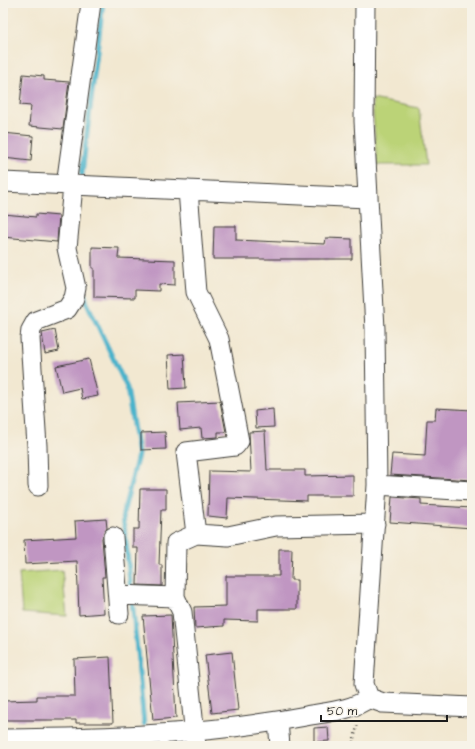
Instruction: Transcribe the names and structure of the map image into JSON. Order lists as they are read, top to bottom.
{
  "scale_bar": "50 m"
}
